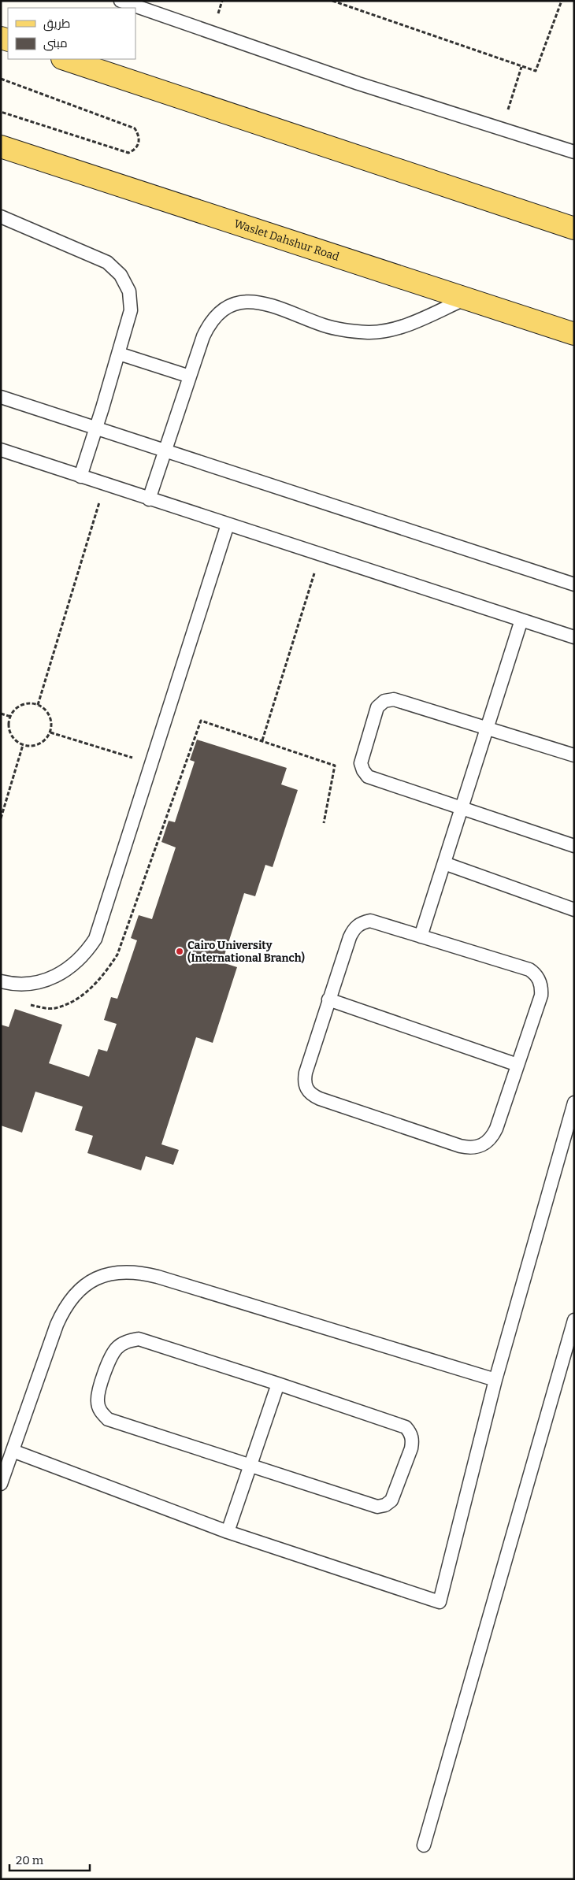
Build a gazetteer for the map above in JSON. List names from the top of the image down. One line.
{"streets":{"main road":["Waslet Dahshur Road"]},"places":["Cairo University (International Branch)"],"legend":["طريق","مبنى"],"scale_bar":"20 m"}
